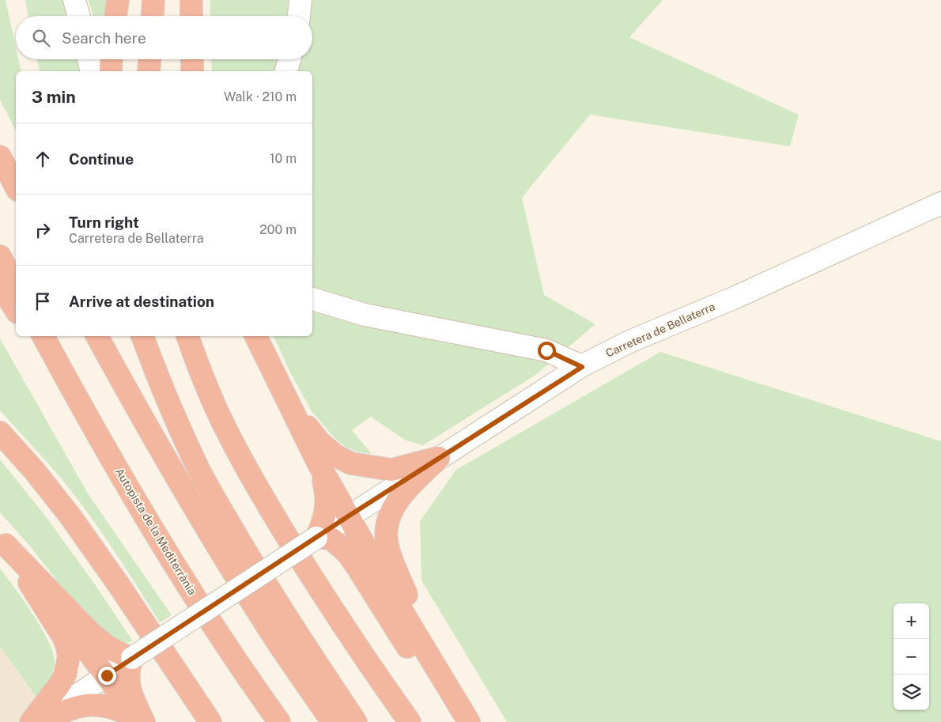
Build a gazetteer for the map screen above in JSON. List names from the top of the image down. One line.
{"streets":{"highway":["Autopista de la Mediterrània"],"street":["Carretera de Bellaterra"]},"page":{"search":"Search here","heading":["3 min","Walk · 210 m"],"list":[["Continue","10 m"],["Turn right","Carretera de Bellaterra","200 m"],"Arrive at destination"],"map_buttons":["+","−"]}}
